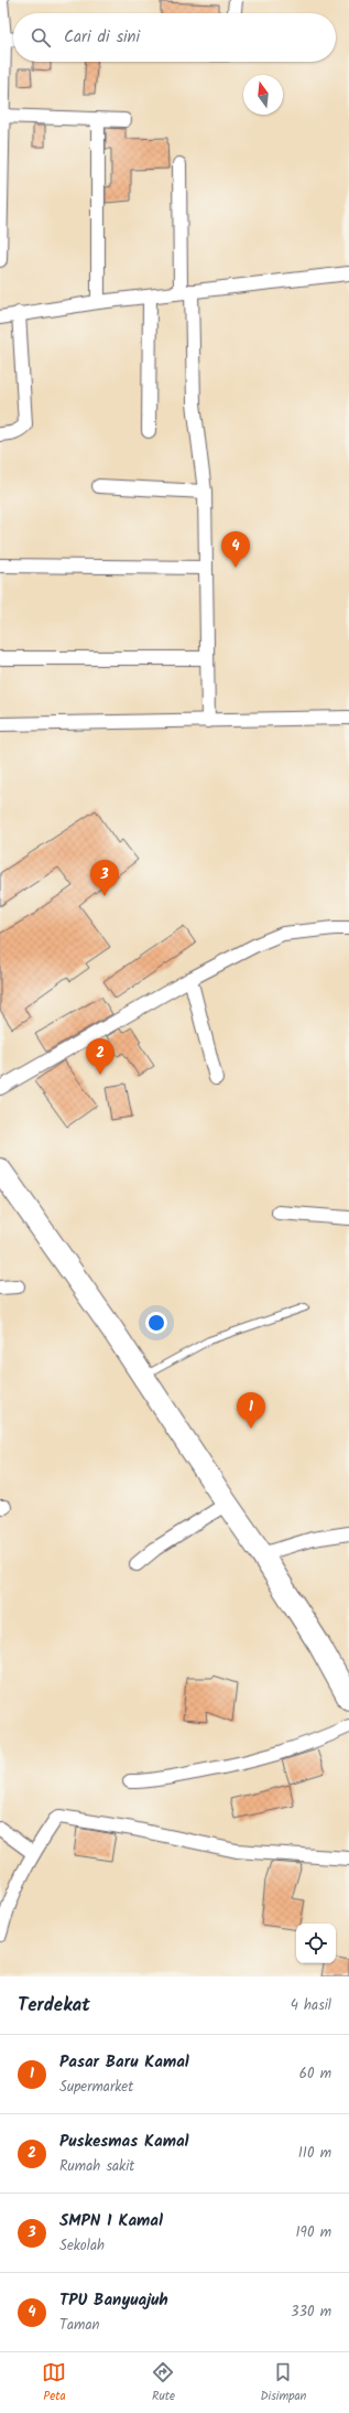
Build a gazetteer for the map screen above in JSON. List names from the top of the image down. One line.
{"north":"top","page":{"search":"Cari di sini","pins":["4","3","2","1"],"heading":["Terdekat","4 hasil"],"list":[{"mark":"1","name":"Pasar Baru Kamal","note":"Supermarket","value":"60 m"},{"mark":"2","name":"Puskesmas Kamal","note":"Rumah sakit","value":"110 m"},{"mark":"3","name":"SMPN 1 Kamal","note":"Sekolah","value":"190 m"},{"mark":"4","name":"TPU Banyuajuh","note":"Taman","value":"330 m"}],"nav":["Peta","Rute","Disimpan"]}}
